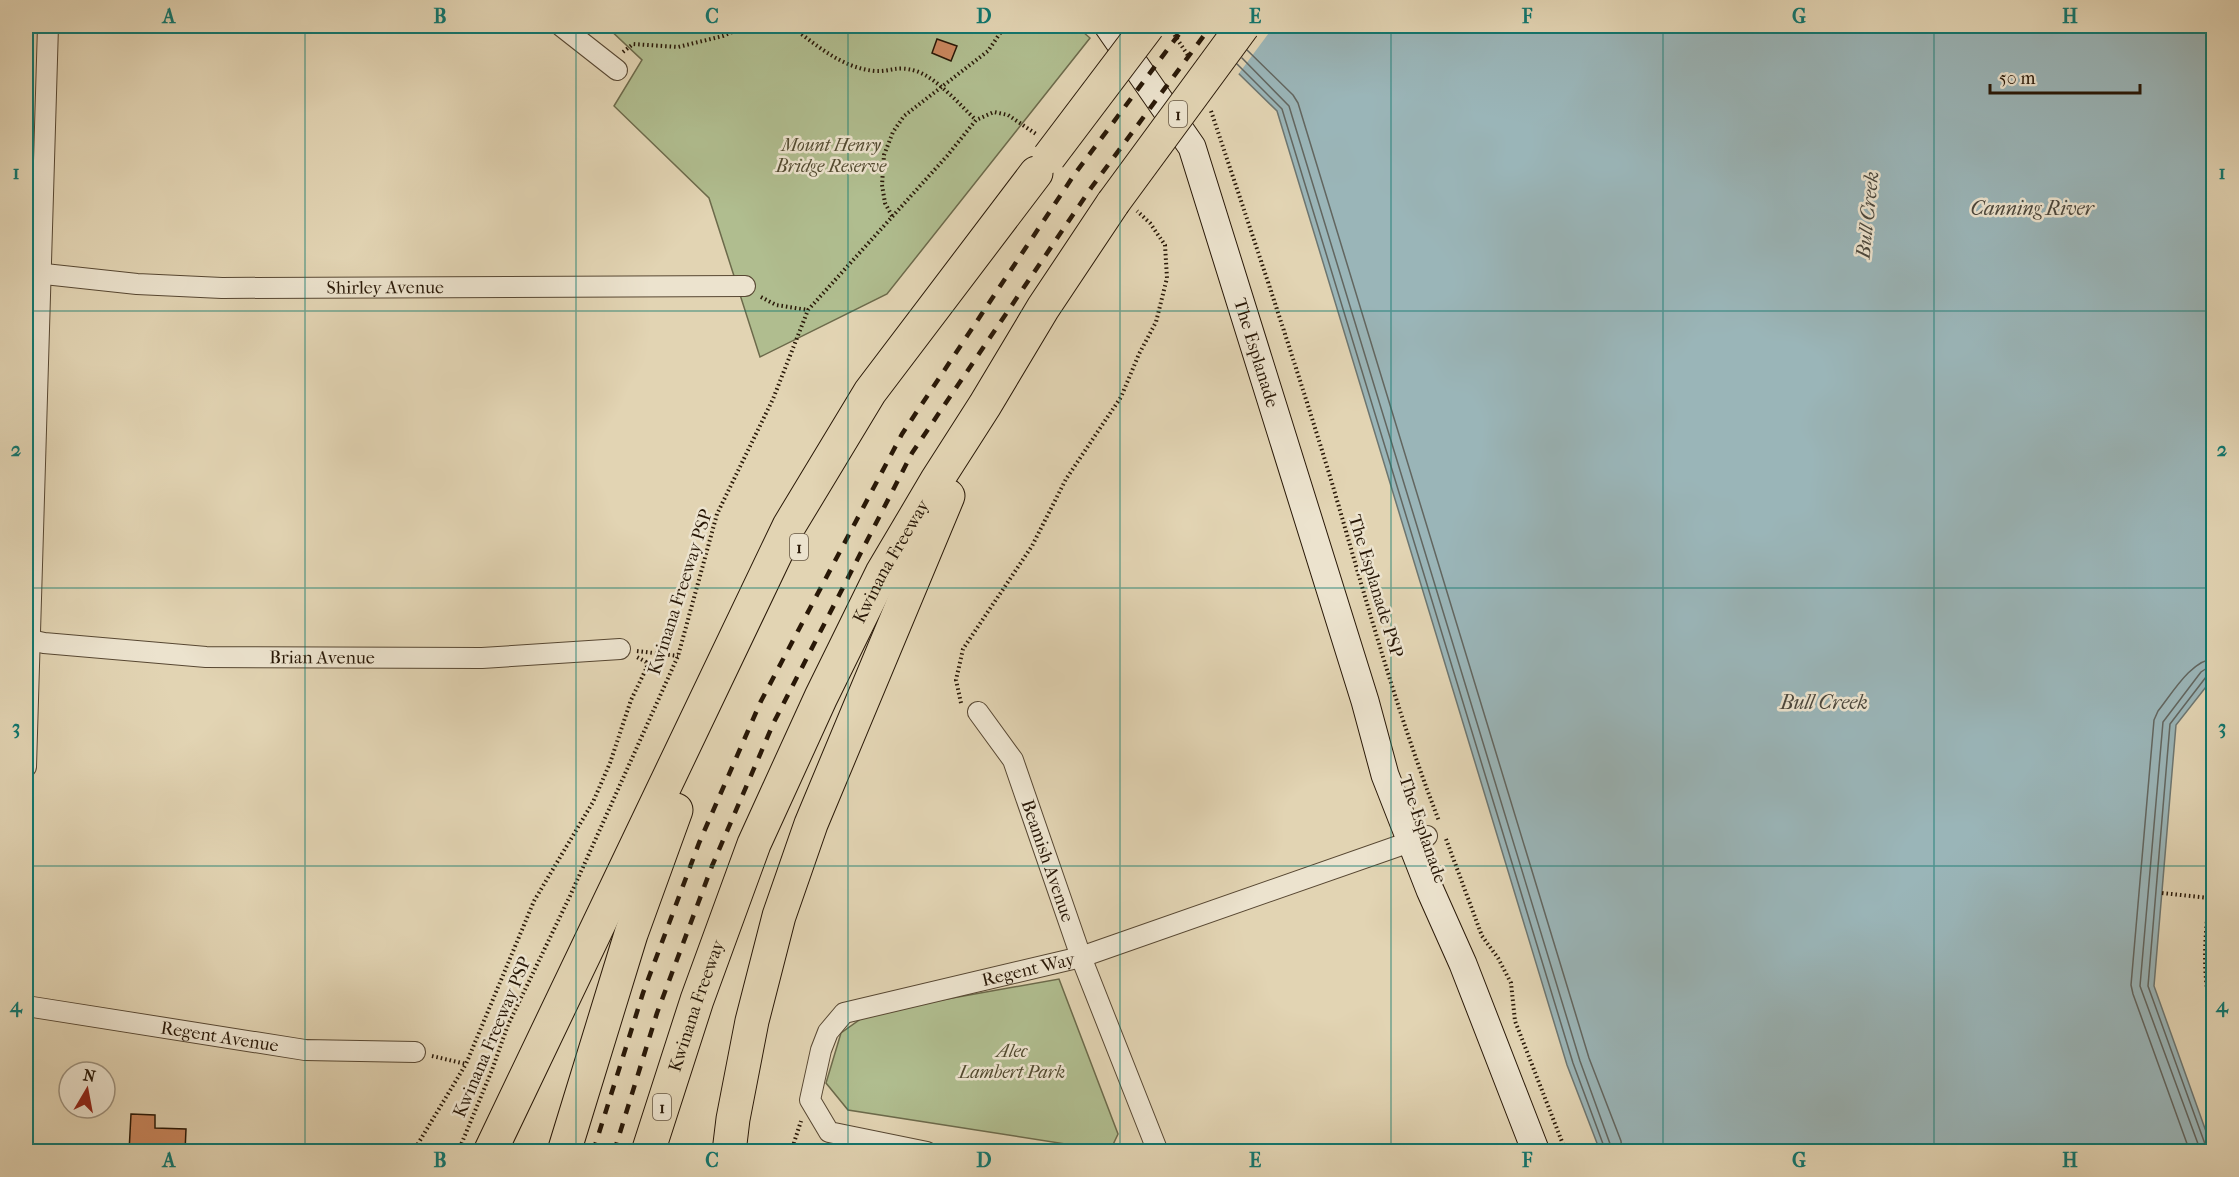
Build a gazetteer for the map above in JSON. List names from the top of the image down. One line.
{"streets":{"highway":["1","Kwinana Freeway"],"street":["Shirley Avenue","The Esplanade","Brian Avenue","Beamish Avenue","Regent Way","Regent Avenue"],"path":["The Esplanade PSP","Kwinana Freeway PSP"]},"crossings":[["The Esplanade","The Esplanade PSP"],["The Esplanade","Regent Way"],["The Esplanade PSP","Regent Way"],["Beamish Avenue","Regent Way"]],"water":["Canning River","Bull Creek"],"parks":["Mount Henry Bridge Reserve","Alec Lambert Park"],"scale_bar":"50 m","north":"top","grid":{"columns":["A","B","C","D","E","F","G","H"],"rows":["1","2","3","4"]}}
